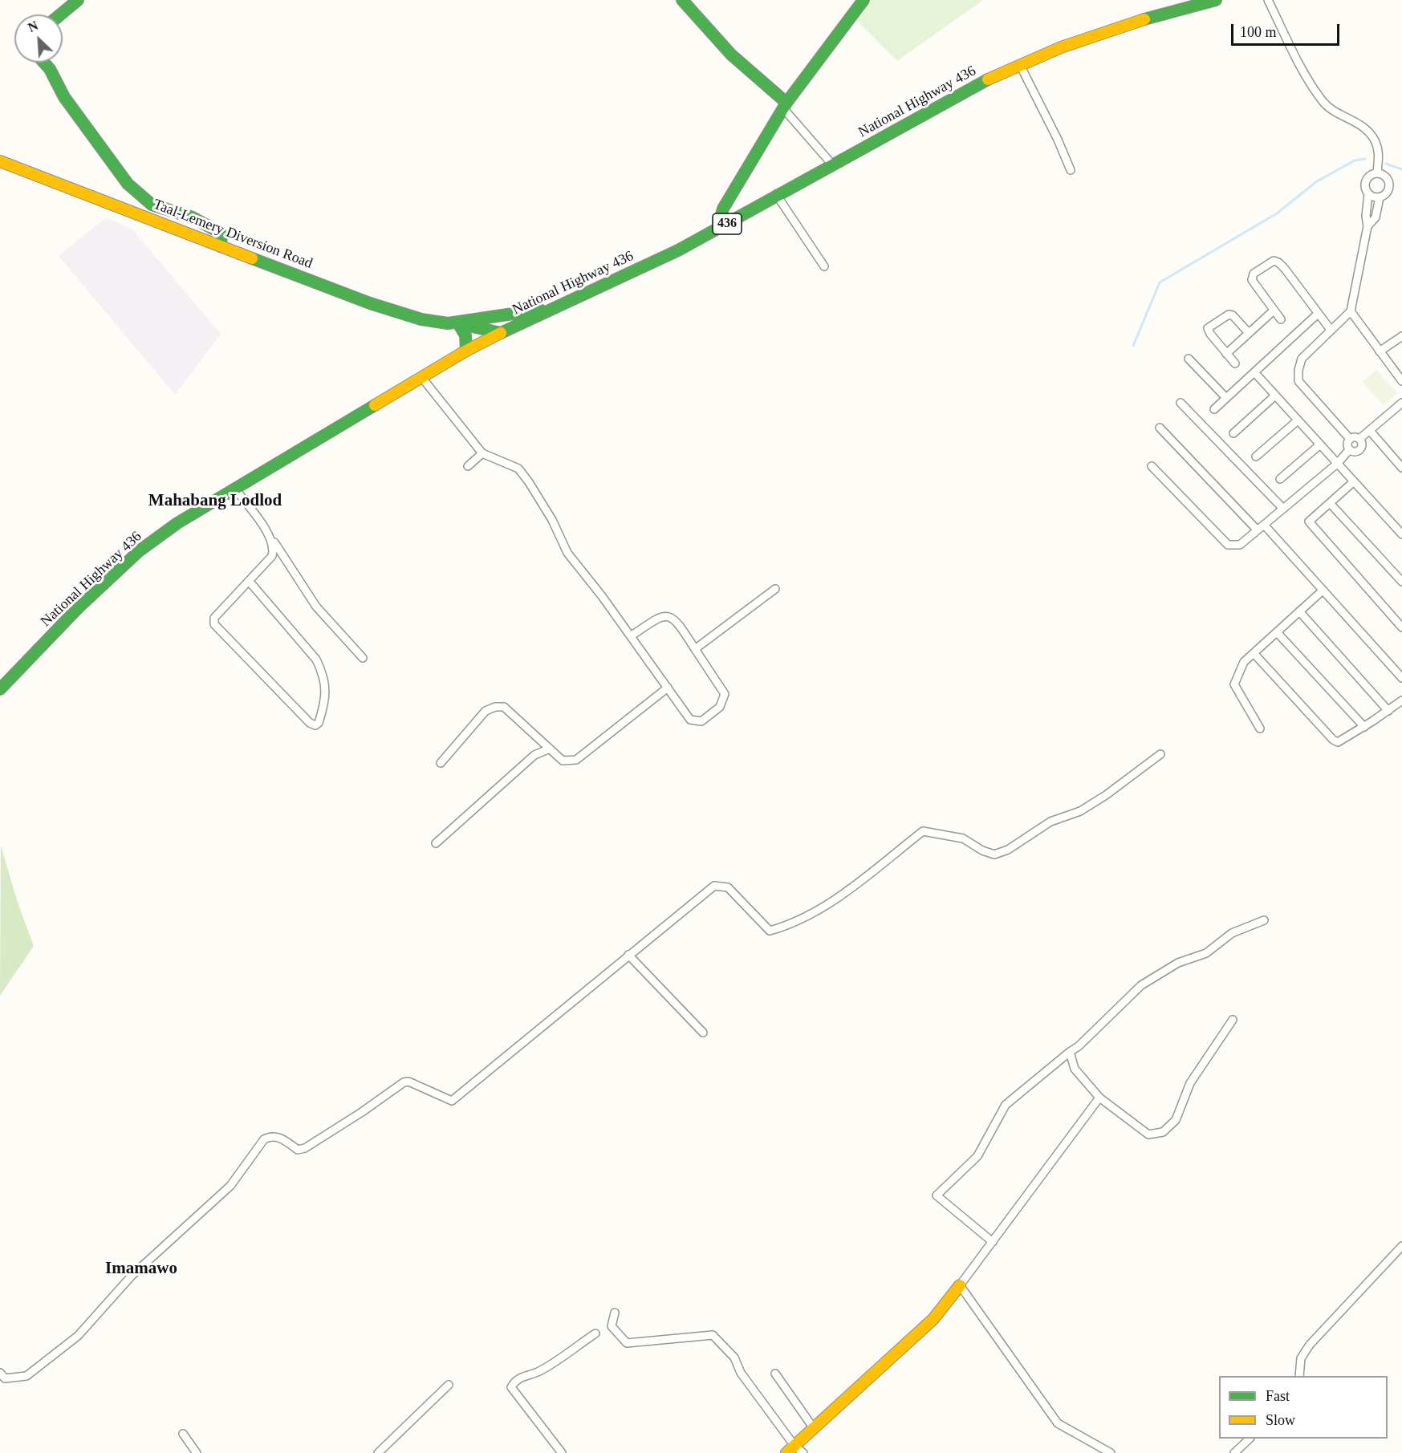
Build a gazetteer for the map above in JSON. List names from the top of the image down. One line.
{"streets":{"main road":["National Highway 436","436","Taal-Lemery Diversion Road"]},"crossings":[["National Highway 436","Taal-Lemery Diversion Road"]],"districts":["Mahabang Lodlod","Imamawo"],"legend":["Fast","Slow"],"scale_bar":"100 m","north":"top left"}
